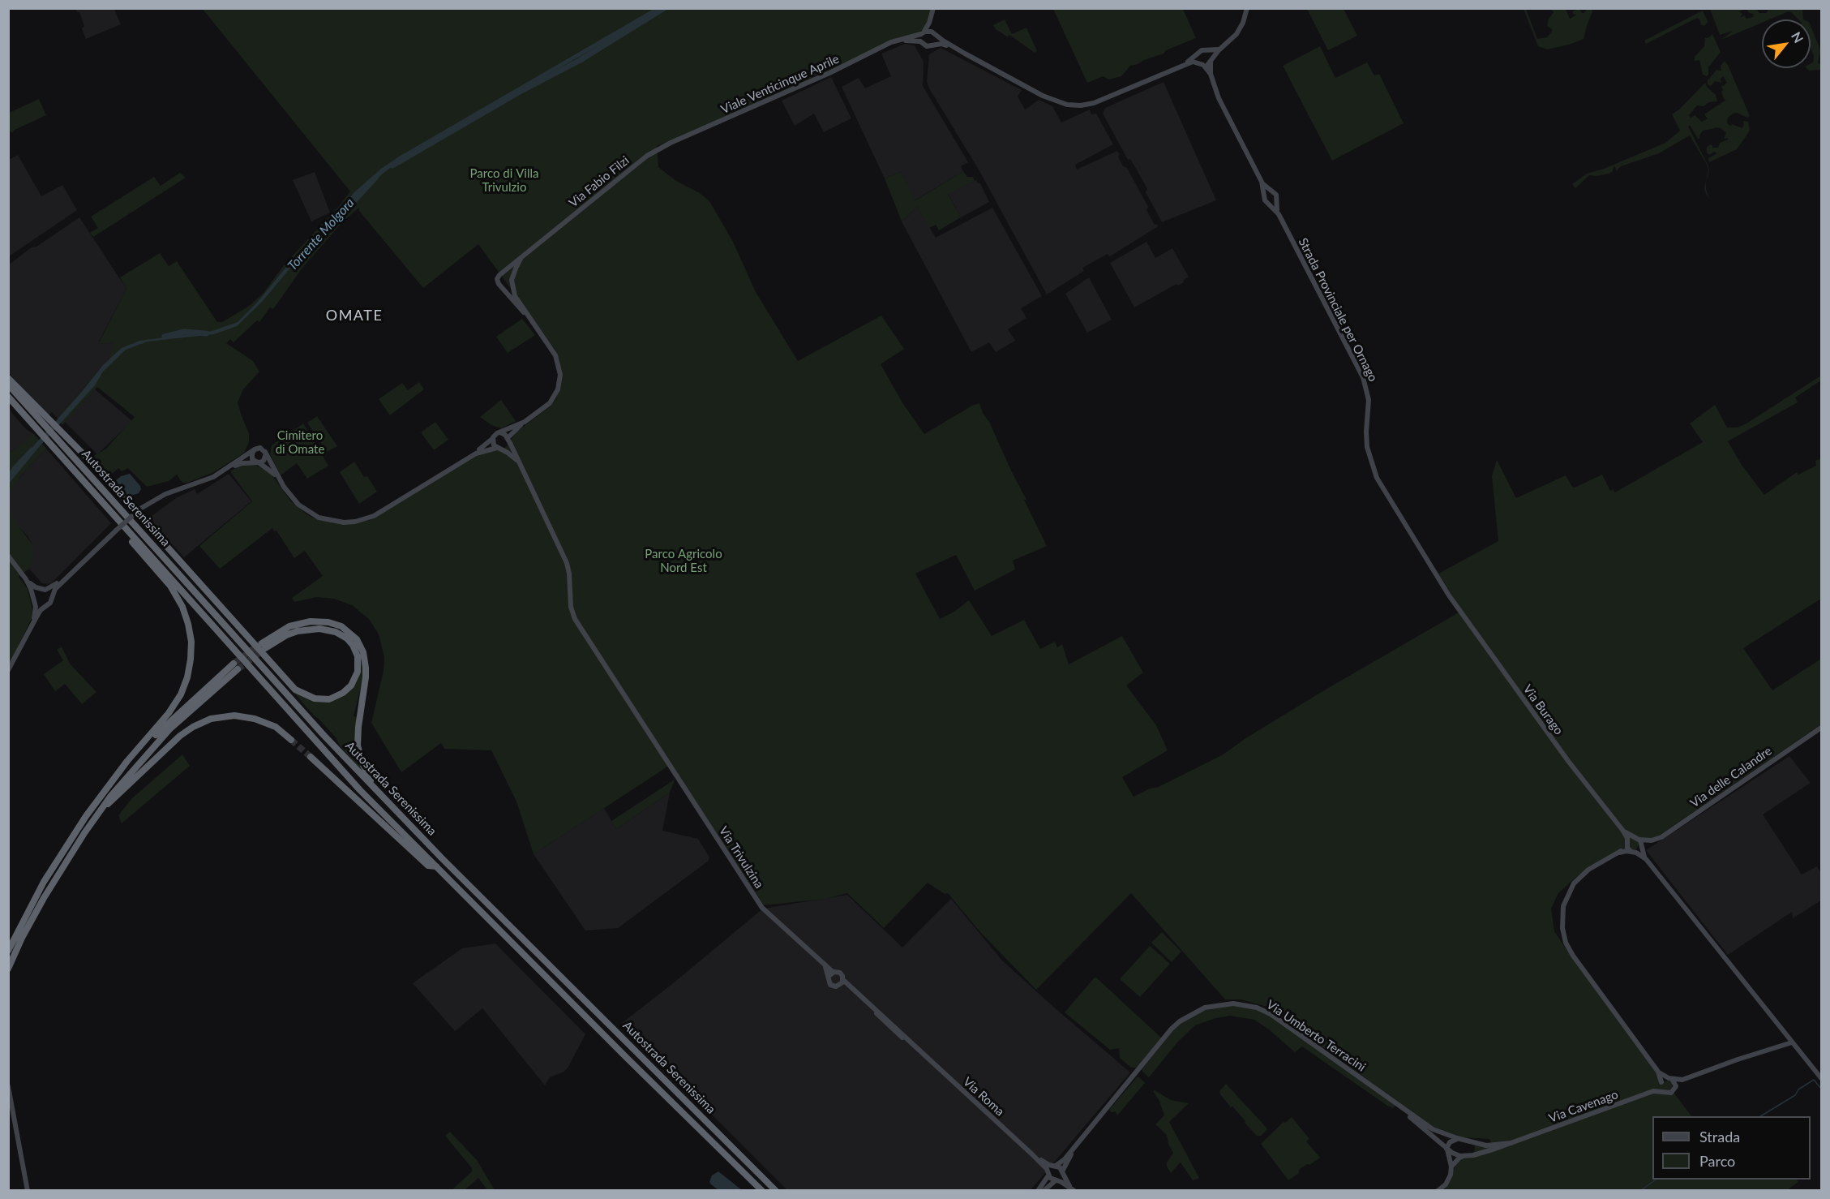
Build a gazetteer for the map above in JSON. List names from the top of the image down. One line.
{"streets":{"highway":["Autostrada Serenissima"],"street":["Viale Venticinque Aprile","Via Fabio Filzi","Strada Provinciale per Ornago","Via Burago","Via delle Calandre","Via Trivulzina","Via Umberto Terracini","Via Roma","Via Cavenago"]},"crossings":[["Viale Venticinque Aprile","Via Fabio Filzi"],["Strada Provinciale per Ornago","Via Burago"],["Via Burago","Via delle Calandre"],["Via Trivulzina","Via Roma"],["Via Umberto Terracini","Via Roma"]],"districts":["OMATE"],"water":["Torrente Molgora"],"parks":["Parco di Villa Trivulzio","Cimitero di Omate","Parco Agricolo Nord Est"],"legend":["Strada","Parco"],"north":"top right"}
